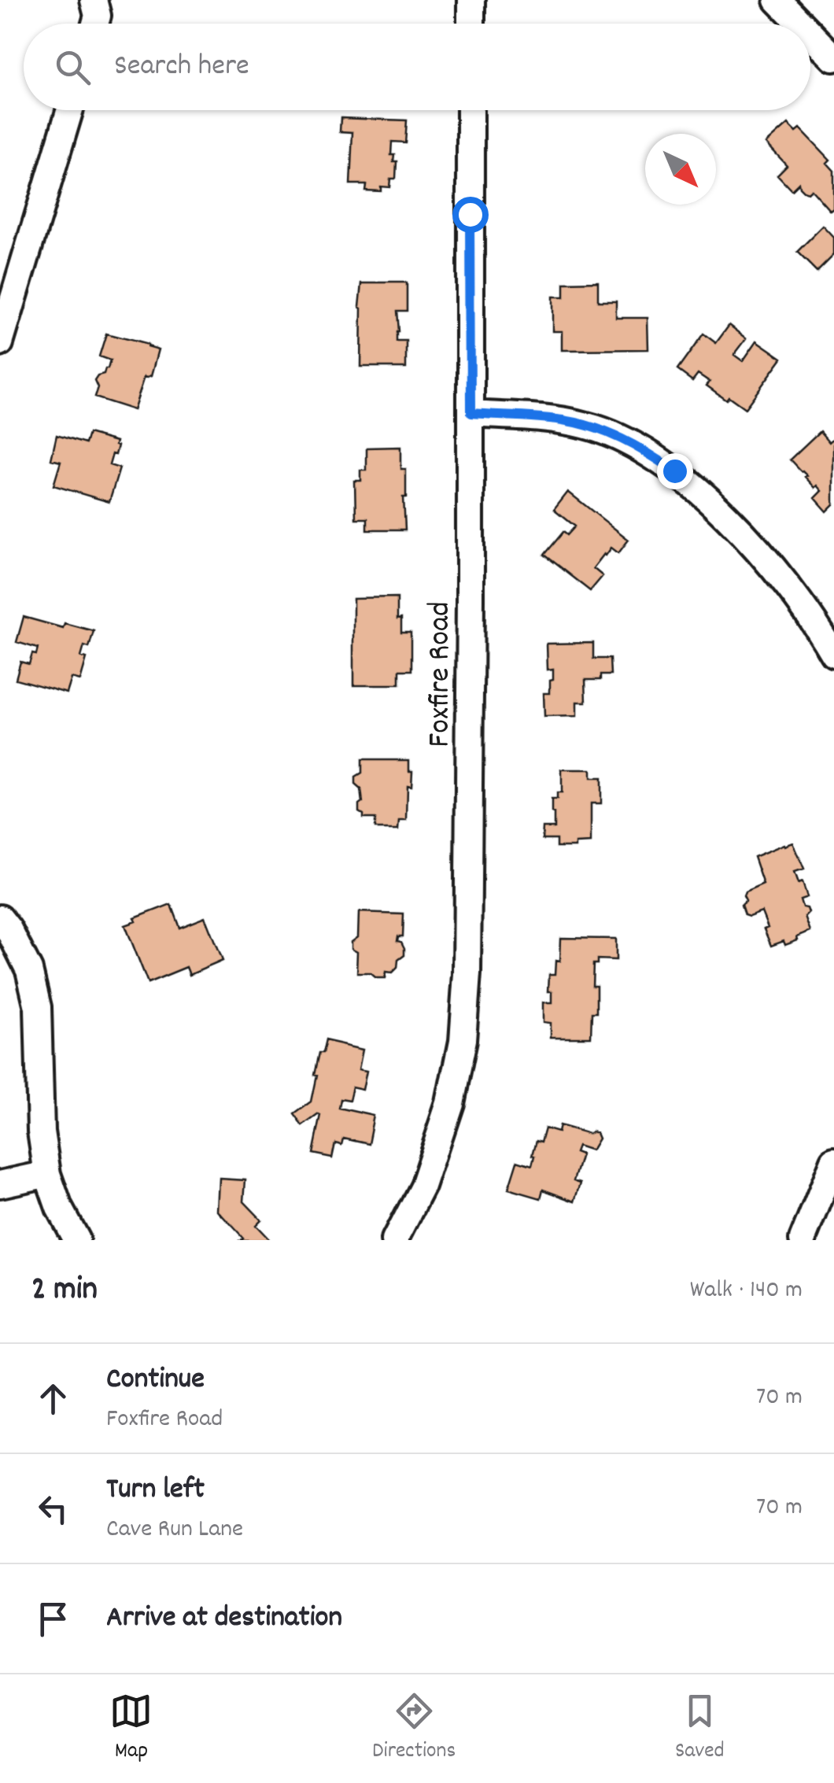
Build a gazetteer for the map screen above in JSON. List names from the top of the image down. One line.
{"streets":{"street":["Foxfire Road"]},"north":"bottom right","page":{"search":"Search here","heading":["2 min","Walk · 140 m"],"list":[["Continue","Foxfire Road","70 m"],["Turn left","Cave Run Lane","70 m"],"Arrive at destination"],"nav":["Map","Directions","Saved"]}}
